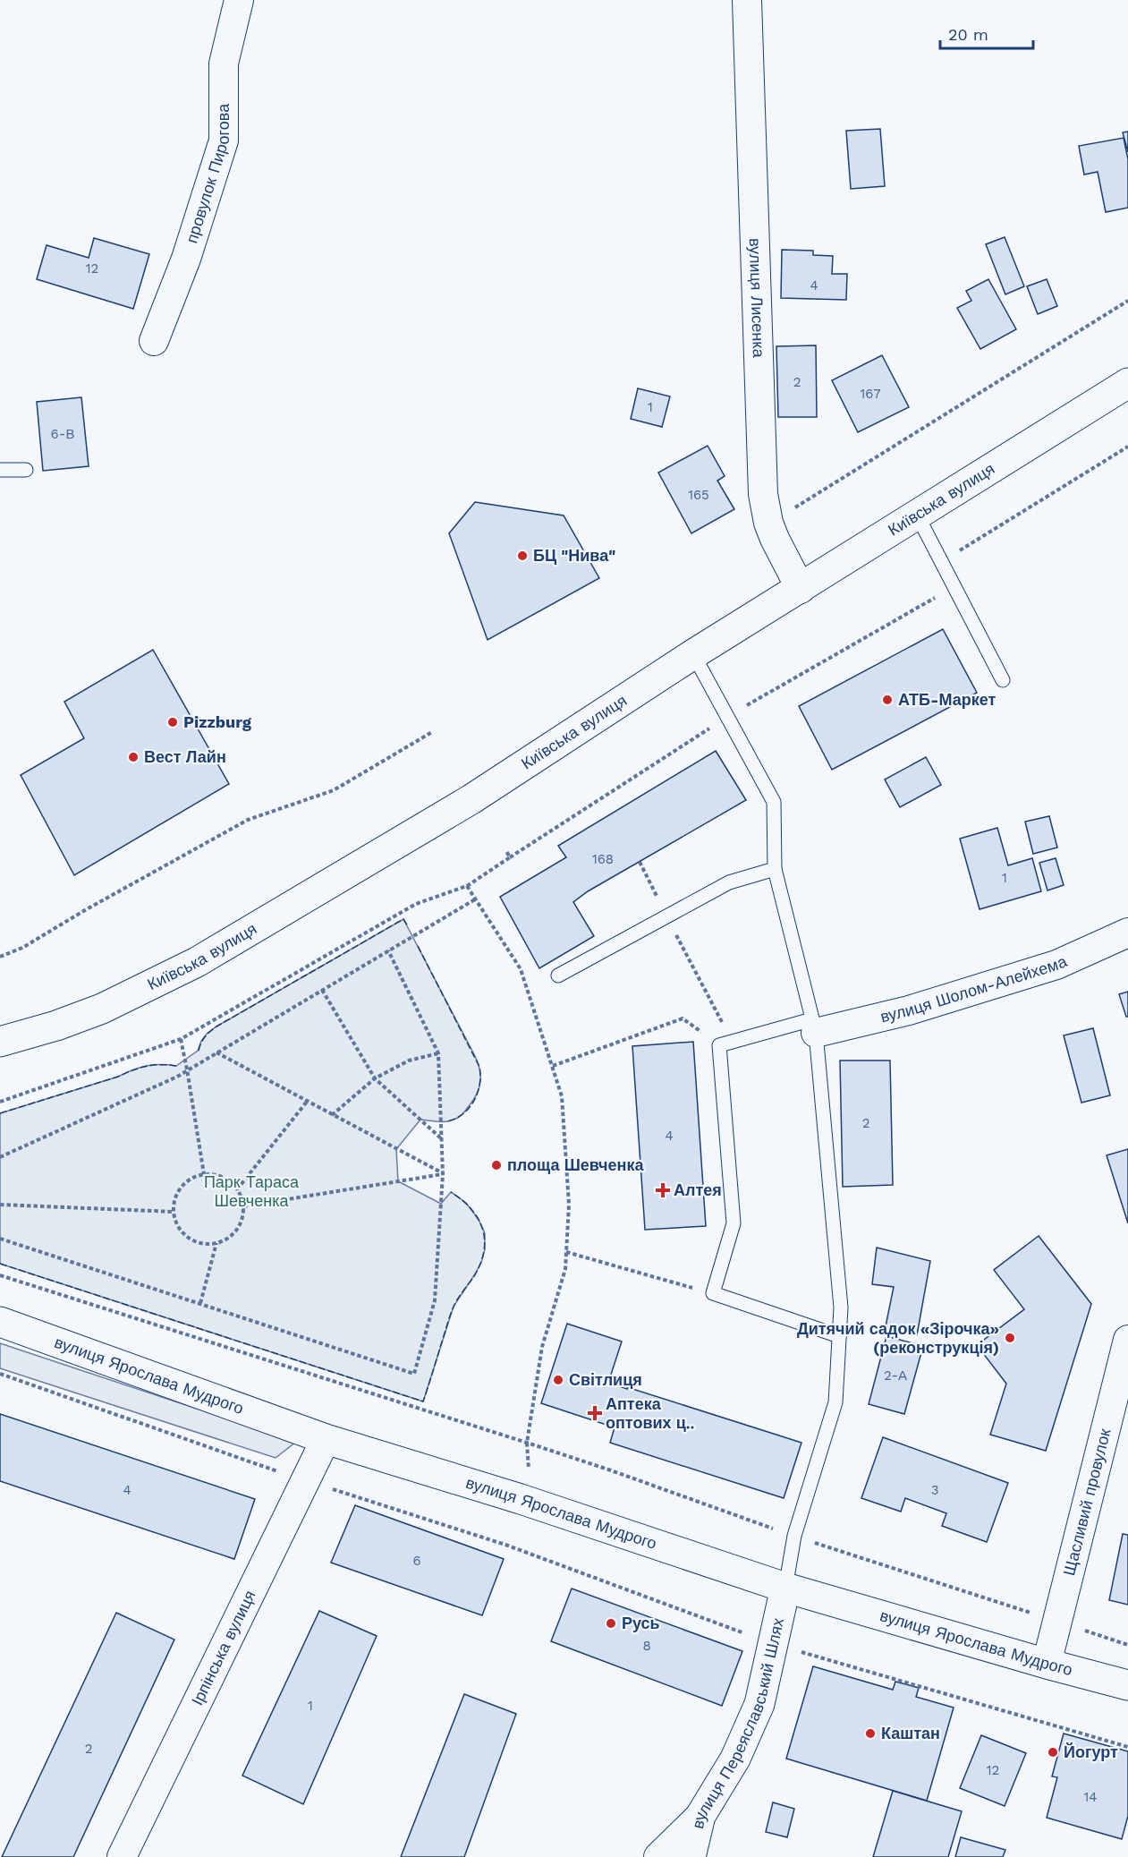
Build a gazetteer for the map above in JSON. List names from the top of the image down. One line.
{"streets":{"main road":["Київська вулиця","вулиця Ярослава Мудрого","вулиця Переяславський Шлях"],"street":["провулок Пирогова","вулиця Лисенка","вулиця Шолом-Алейхема","Щасливий провулок","Ірпінська вулиця"]},"crossings":[["вулиця Лисенка","Київська вулиця"],["вулиця Ярослава Мудрого","Щасливий провулок"],["вулиця Ярослава Мудрого","Ірпінська вулиця"],["вулиця Ярослава Мудрого","вулиця Переяславський Шлях"]],"parks":["Парк Тараса Шевченка"],"places":{"other":["БЦ \"Нива\"","АТБ-Маркет","Pizzburg","Вест Лайн","площа Шевченка","Дитячий садок «Зірочка» (реконструкція)","Світлиця","Русь","Каштан","Йогурт"],"health":["Алтея","Аптека оптових ц‥"]},"house_numbers":["12","4","2","167","1","6-В","165","168","1","2","4","2-А","4","3","6","8","1","2","12","14"],"scale_bar":"20 m"}
